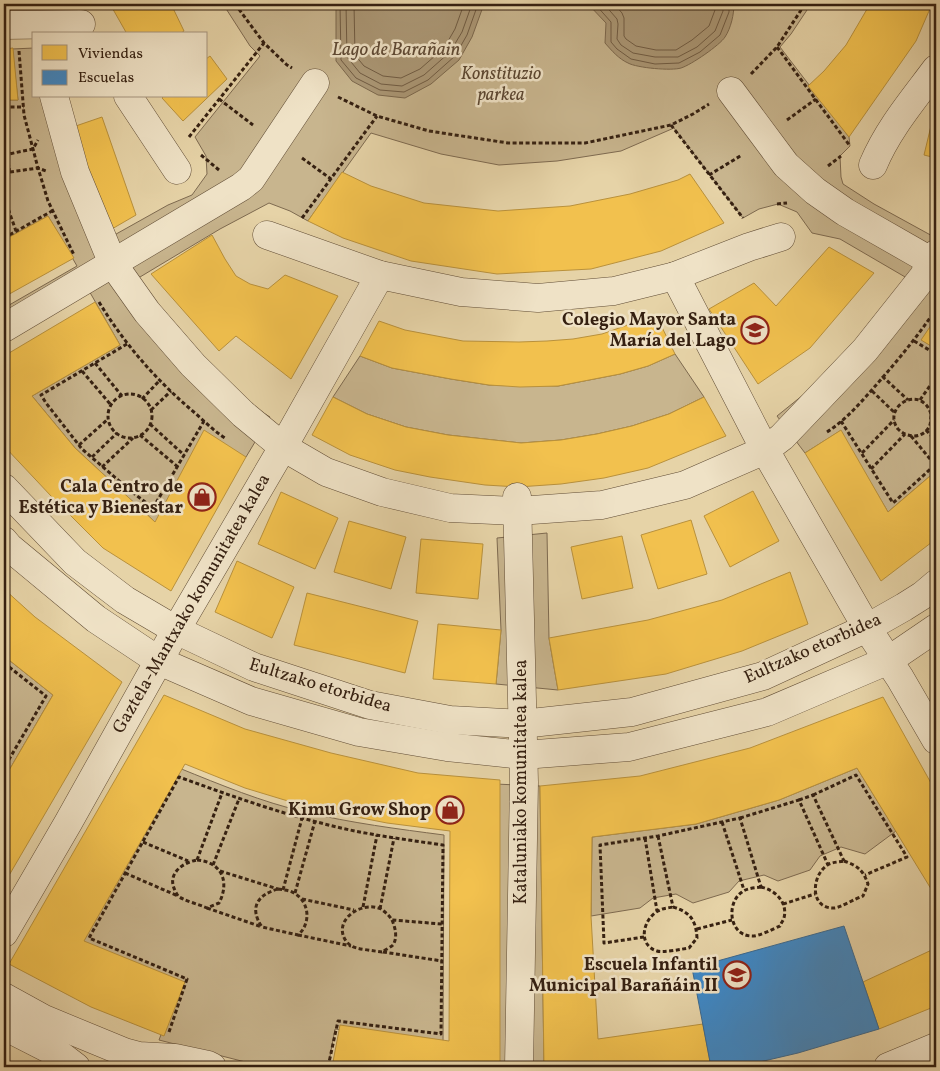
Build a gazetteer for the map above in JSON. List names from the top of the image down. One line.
{"streets":{"street":["Gaztela-Mantxako komunitatea kalea","Eultzako etorbidea","Kataluniako komunitatea kalea"]},"crossings":[["Gaztela-Mantxako komunitatea kalea","Eultzako etorbidea"],["Eultzako etorbidea","Kataluniako komunitatea kalea"]],"water":["Lago de Barañain"],"parks":["Konstituzio parkea"],"places":{"school or university":["Colegio Mayor Santa María del Lago","Escuela Infantil Municipal Barañáin II"],"shop":["Cala Centro de Estética y Bienestar","Kimu Grow Shop"]},"legend":["Viviendas","Escuelas"]}
